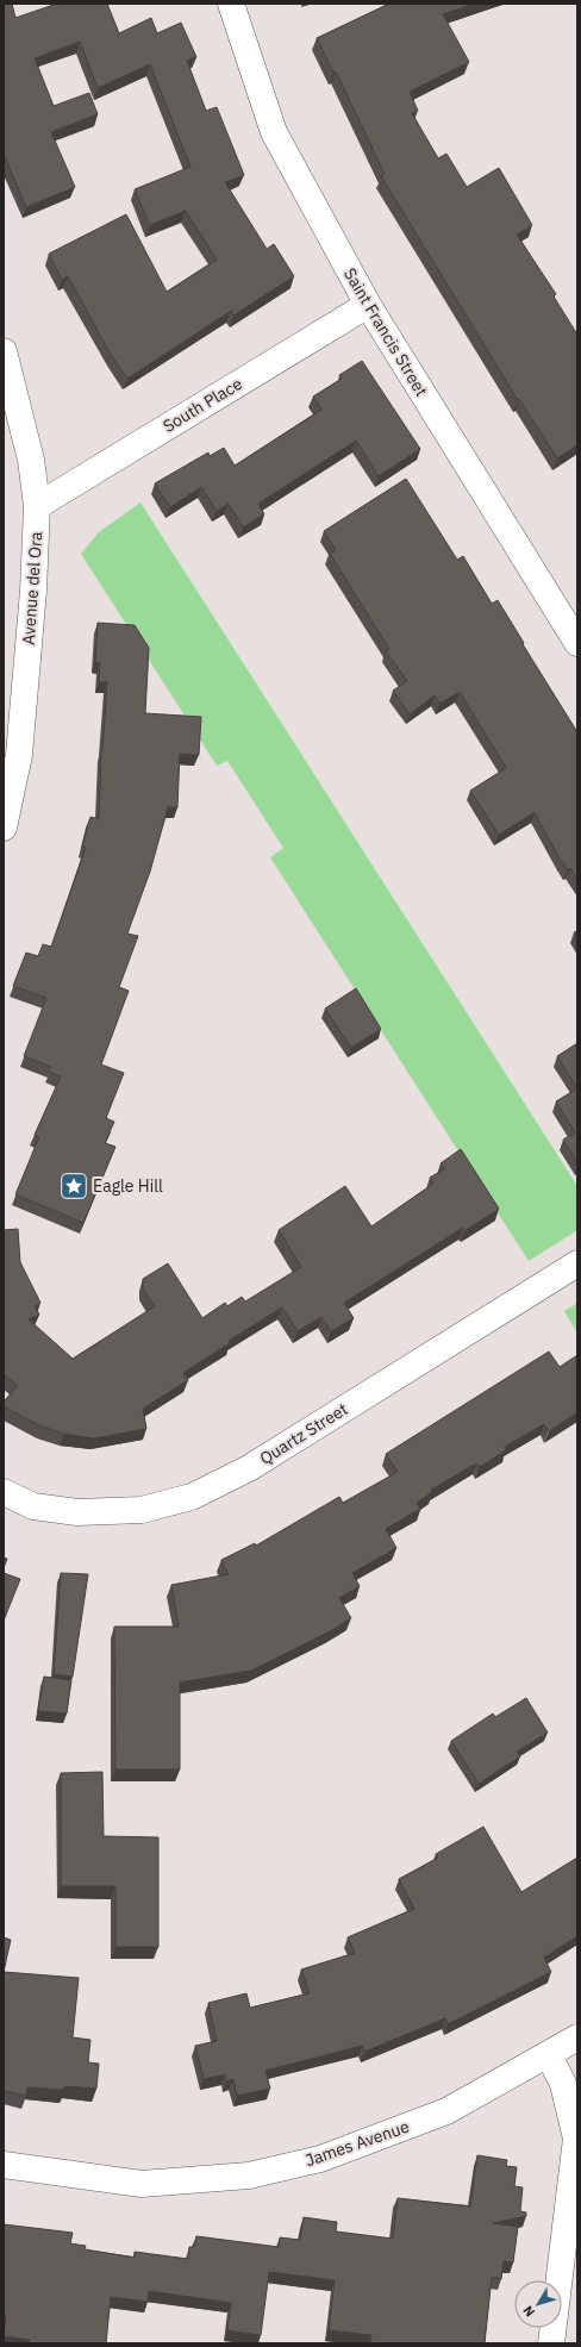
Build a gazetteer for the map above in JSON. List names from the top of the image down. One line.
{"streets":{"street":["Saint Francis Street","South Place","Avenue del Ora","Quartz Street","James Avenue"]},"crossings":[["Saint Francis Street","South Place"],["South Place","Avenue del Ora"]],"places":{"place":["Eagle Hill"]},"north":"bottom left"}
